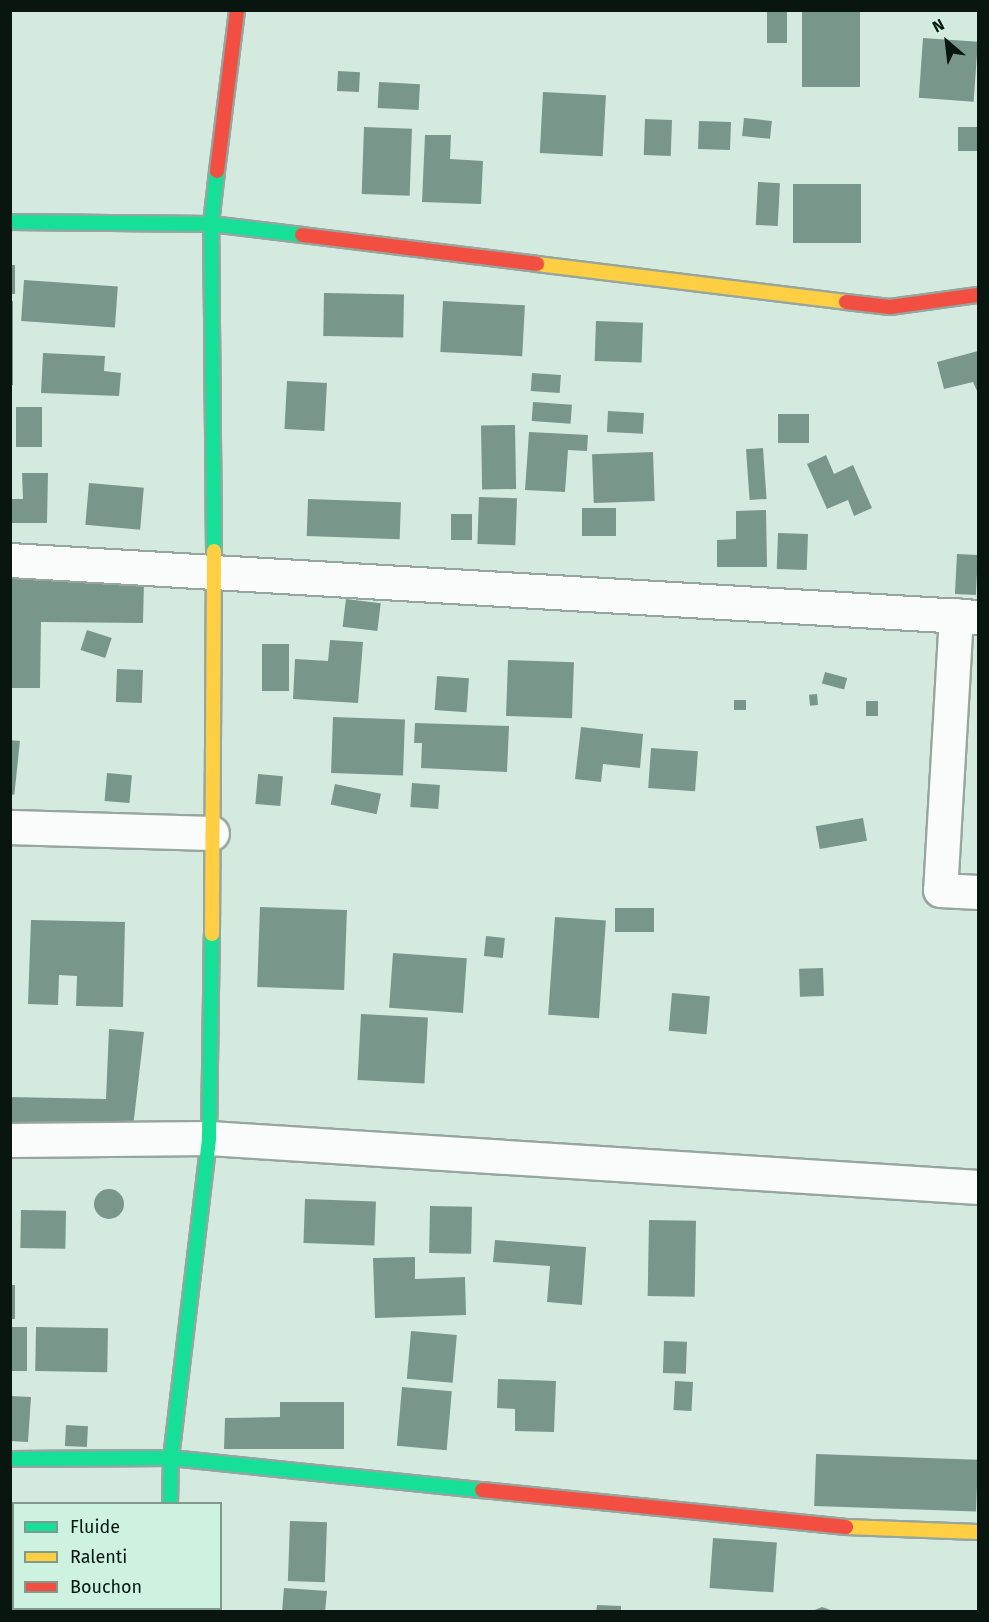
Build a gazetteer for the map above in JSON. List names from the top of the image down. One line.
{"legend":["Fluide","Ralenti","Bouchon"],"north":"top left"}
